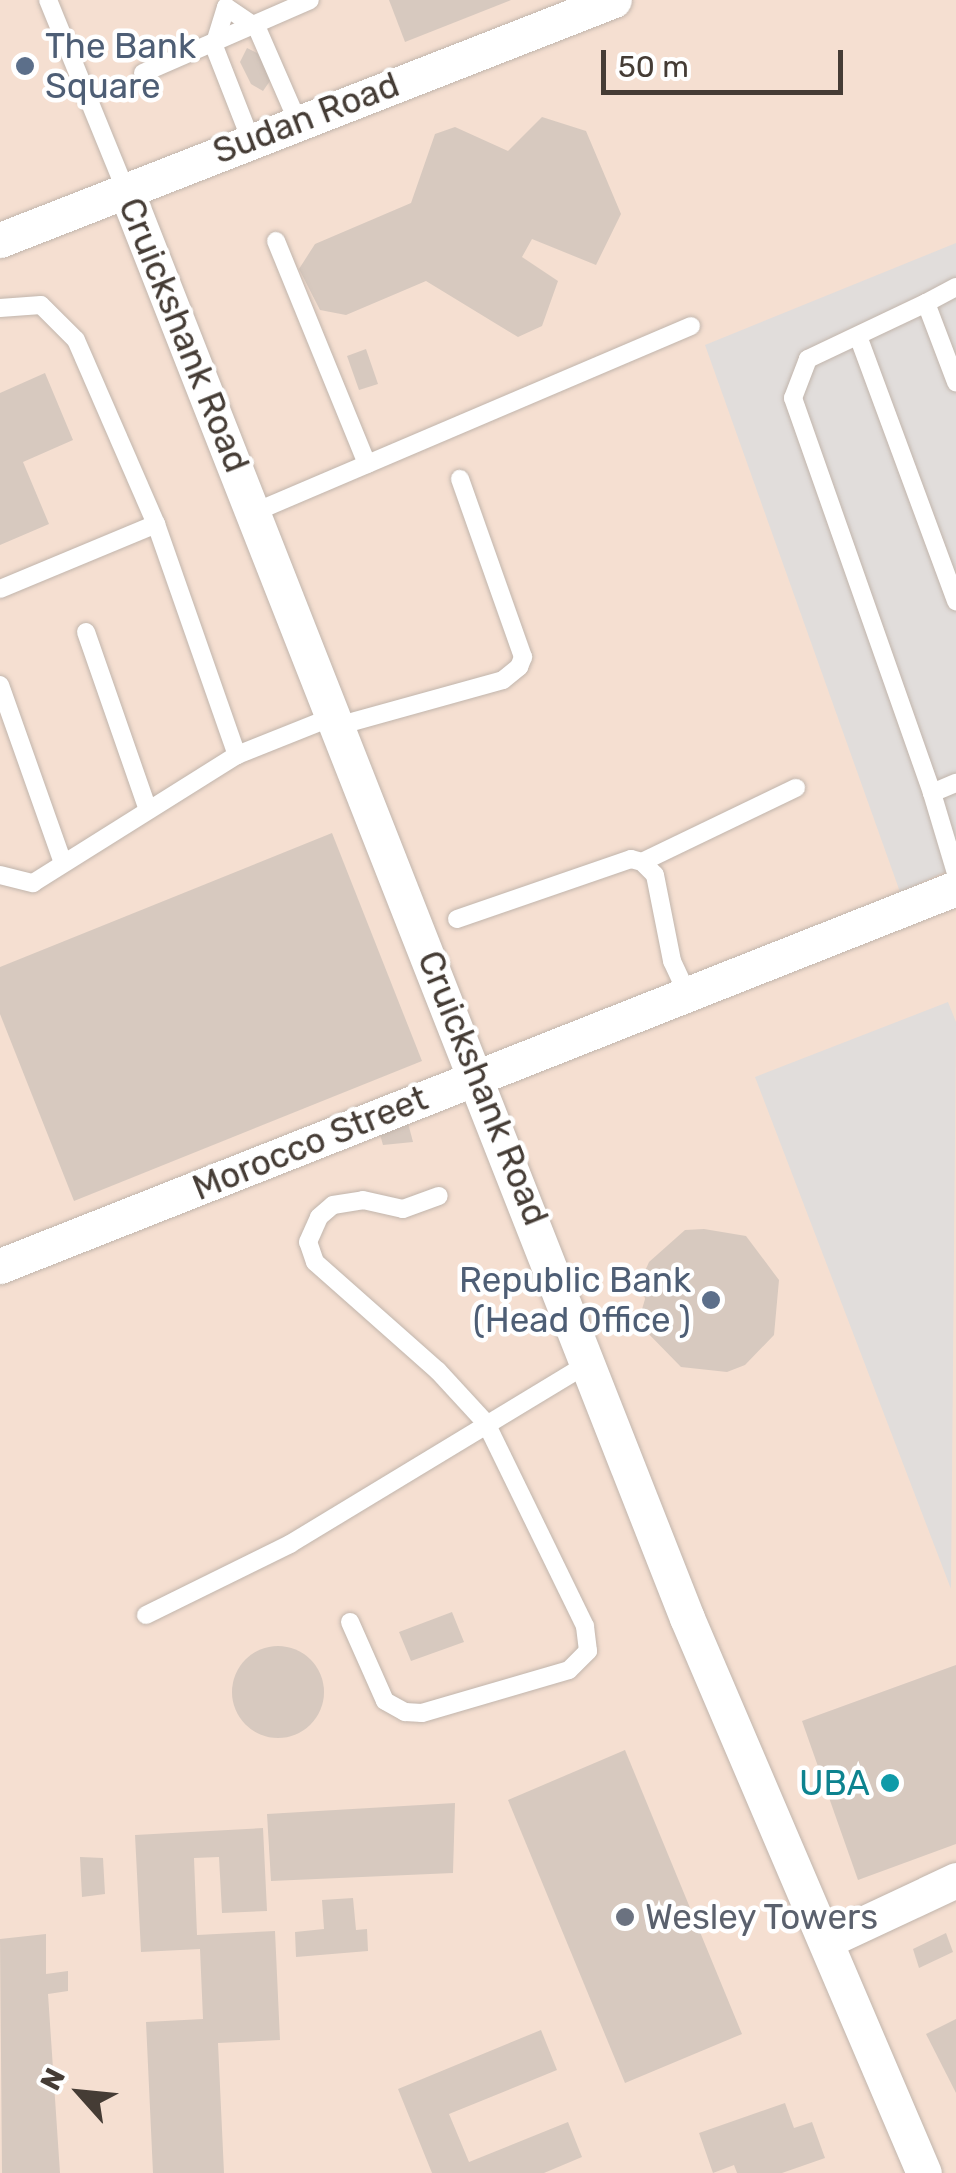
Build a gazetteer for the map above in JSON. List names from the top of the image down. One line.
{"streets":{"street":["Sudan Road","Cruickshank Road","Morocco Street"]},"crossings":[["Sudan Road","Cruickshank Road"],["Cruickshank Road","Morocco Street"]],"places":["The Bank Square","Republic Bank (Head Office )","UBA","Wesley Towers"],"scale_bar":"50 m","north":"top left"}
